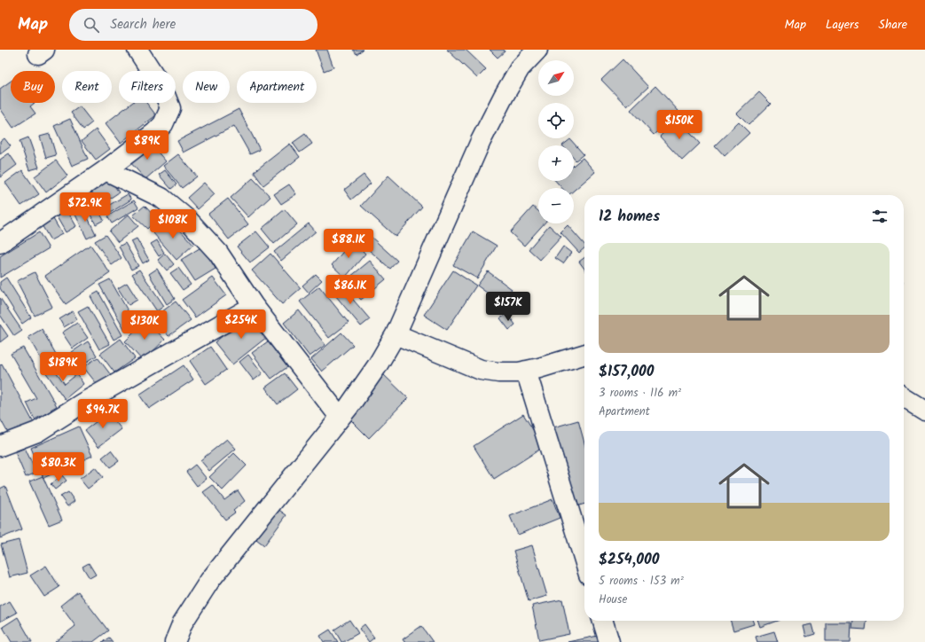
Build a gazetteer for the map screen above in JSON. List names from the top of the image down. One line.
{"north":"top right","page":{"header":"Map","search":"Search here","nav":["Map","Layers","Share"],"map_buttons":["+","−"],"chip":["Buy","Rent","Filters","New","Apartment"],"price":["$150K","$89K","$72.9K","$108K","$88.1K","$86.1K","$157K","$254K","$130K","$189K","$94.7K","$80.3K"],"heading":"12 homes","list":[{"name":"$157,000","note":"3 rooms · 116 m² · Apartment"},{"name":"$254,000","note":"5 rooms · 153 m² · House"}]}}
